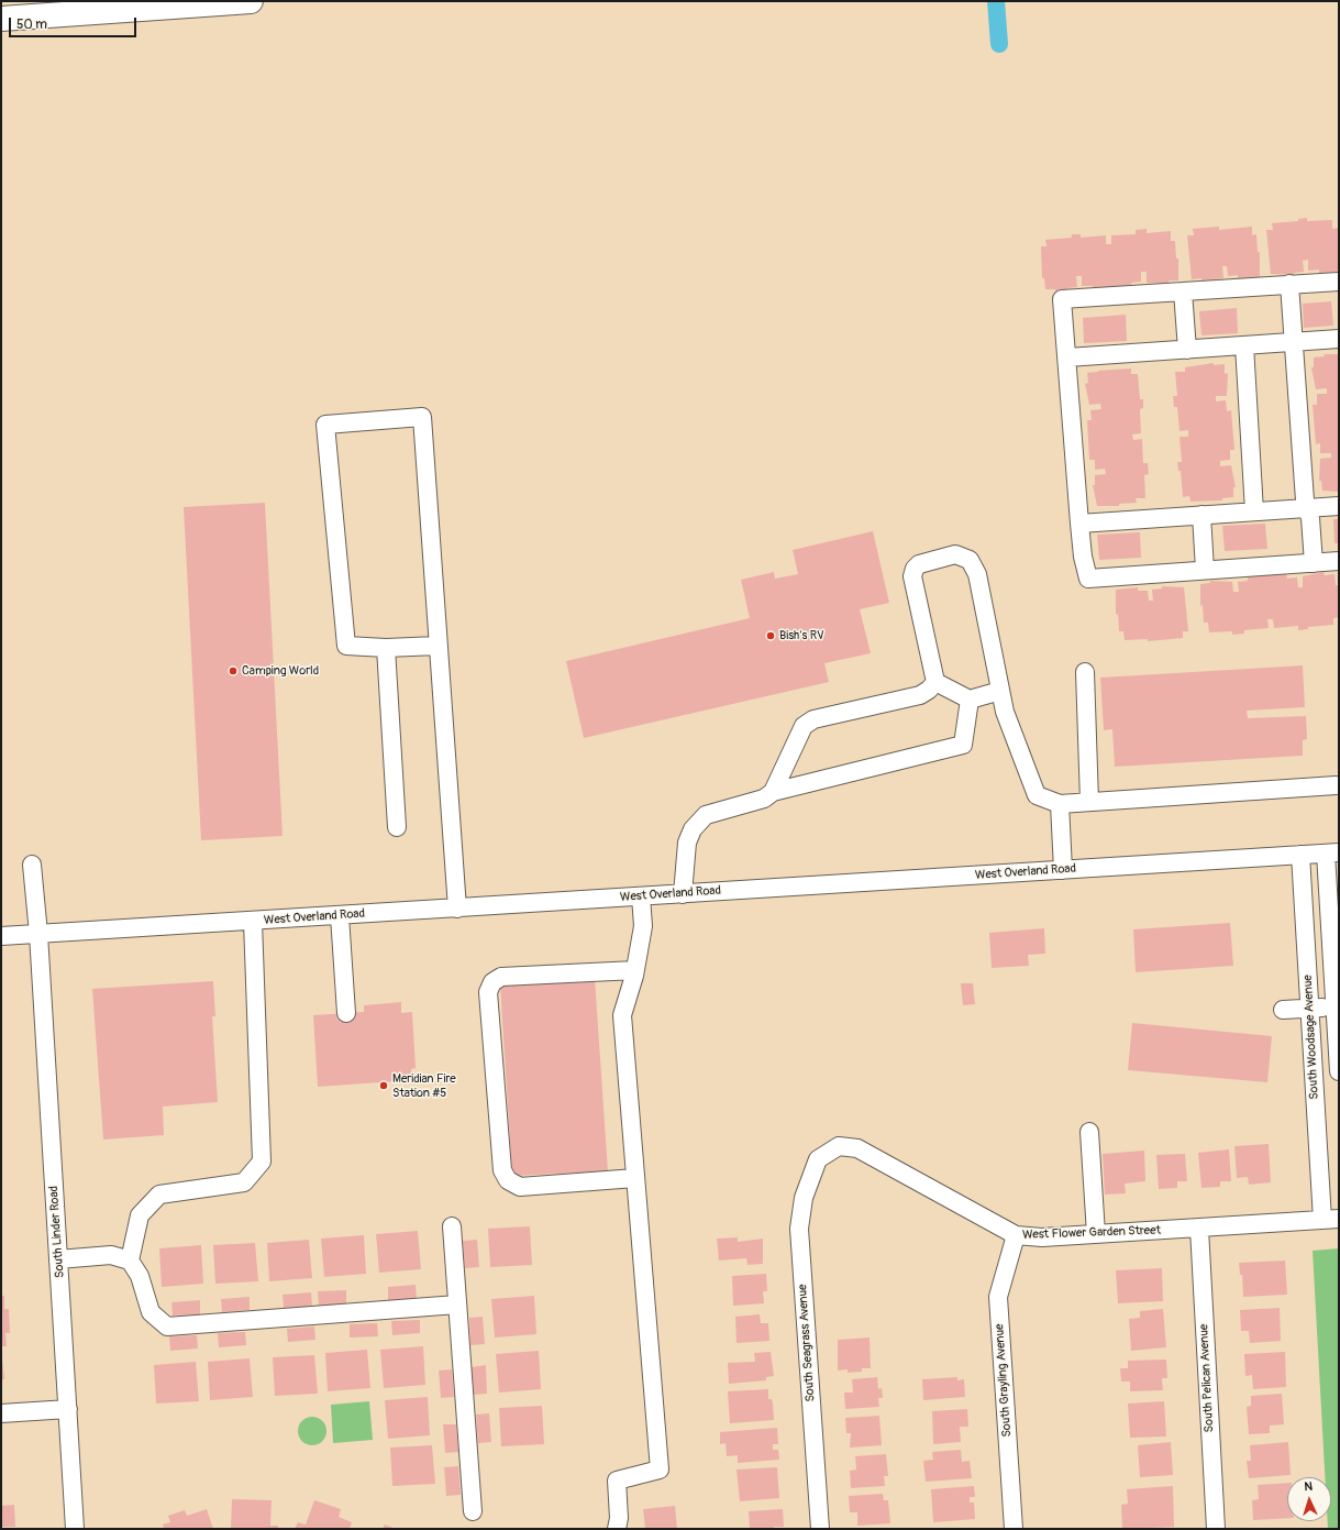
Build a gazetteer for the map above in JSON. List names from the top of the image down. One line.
{"streets":{"street":["West Overland Road","South Woodsage Avenue","South Linder Road","West Flower Garden Street","South Seagrass Avenue","South Pelican Avenue","South Grayling Avenue"]},"crossings":[["West Overland Road","South Woodsage Avenue"],["West Overland Road","South Linder Road"],["South Woodsage Avenue","West Flower Garden Street"],["West Flower Garden Street","South Seagrass Avenue"],["West Flower Garden Street","South Pelican Avenue"],["West Flower Garden Street","South Grayling Avenue"]],"places":["Bish's RV","Camping World","Meridian Fire Station #5"],"scale_bar":"50 m","north":"top"}
